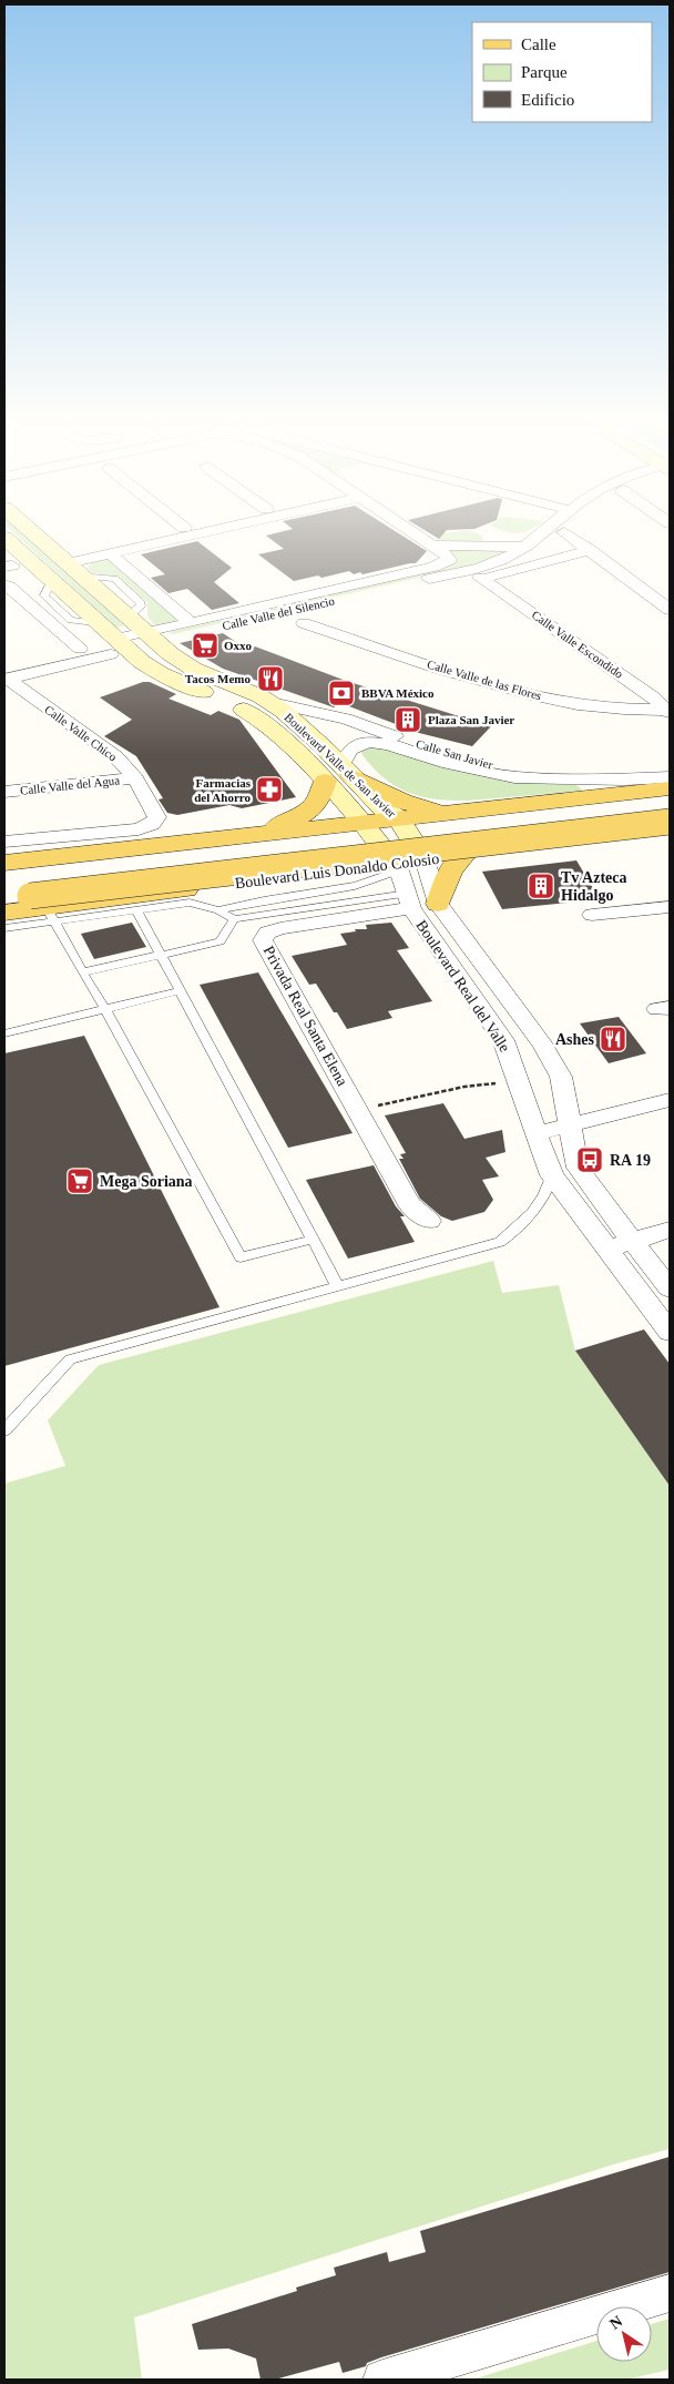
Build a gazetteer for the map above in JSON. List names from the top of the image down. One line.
{"streets":{"main road":["Boulevard Valle de San Javier","Boulevard Luis Donaldo Colosio"],"street":["Calle Valle del Silencio","Calle Valle Escondido","Calle Valle de las Flores","Calle Valle Chico","Calle San Javier","Calle Valle del Agua","Boulevard Real del Valle","Privada Real Santa Elena"]},"crossings":[["Calle Valle del Silencio","Boulevard Valle de San Javier"],["Calle Valle Escondido","Calle Valle de las Flores"],["Calle Valle Chico","Calle Valle del Agua"],["Calle San Javier","Boulevard Valle de San Javier"],["Boulevard Valle de San Javier","Boulevard Luis Donaldo Colosio"],["Boulevard Valle de San Javier","Boulevard Real del Valle"],["Boulevard Luis Donaldo Colosio","Boulevard Real del Valle"],["Boulevard Real del Valle","Privada Real Santa Elena"]],"places":{"supermarket":["Oxxo","Mega Soriana"],"restaurant":["Tacos Memo","Ashes"],"bank":["BBVA México"],"building":["Plaza San Javier","Tv Azteca Hidalgo"],"pharmacy":["Farmacias del Ahorro"],"bus stop":["RA 19"]},"legend":["Calle","Parque","Edificio"],"north":"top left"}
